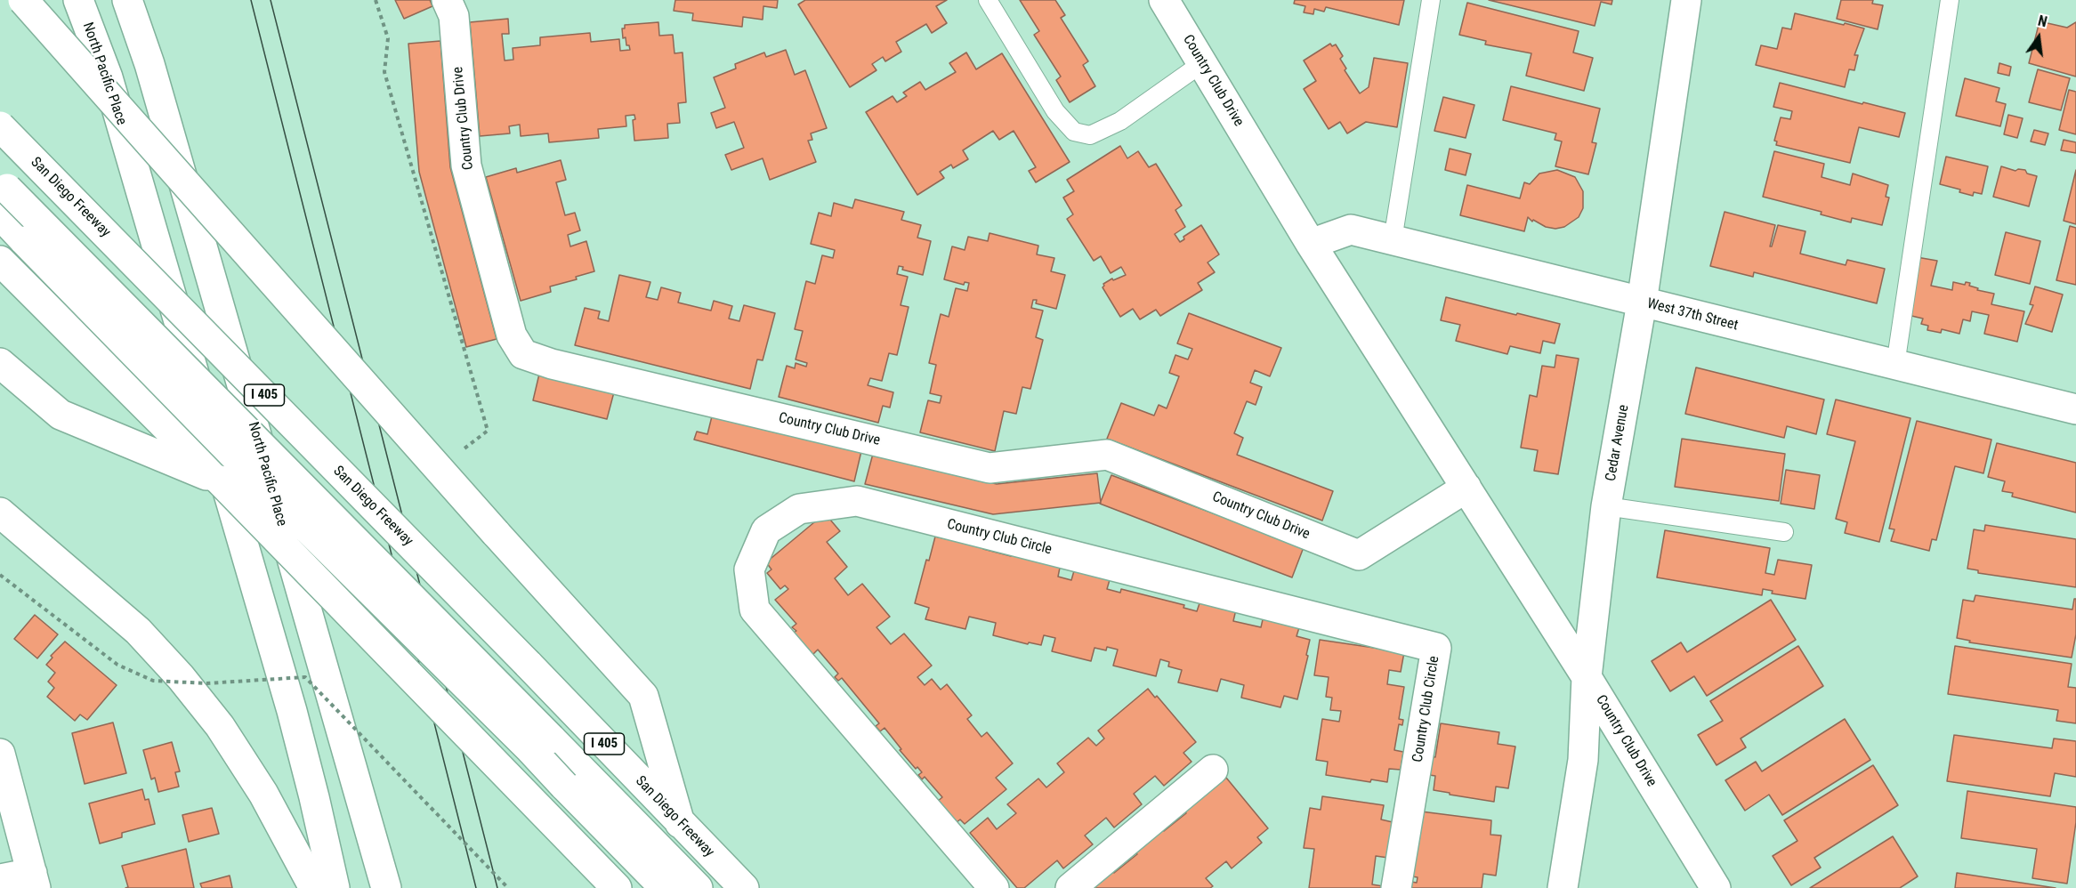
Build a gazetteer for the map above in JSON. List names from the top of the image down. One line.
{"streets":{"main road":["North Pacific Place","Country Club Drive","San Diego Freeway","West 37th Street","I 405","Cedar Avenue","Country Club Circle"]},"crossings":[["Country Club Drive","West 37th Street"],["Country Club Drive","Cedar Avenue"],["West 37th Street","Cedar Avenue"]],"north":"top"}
